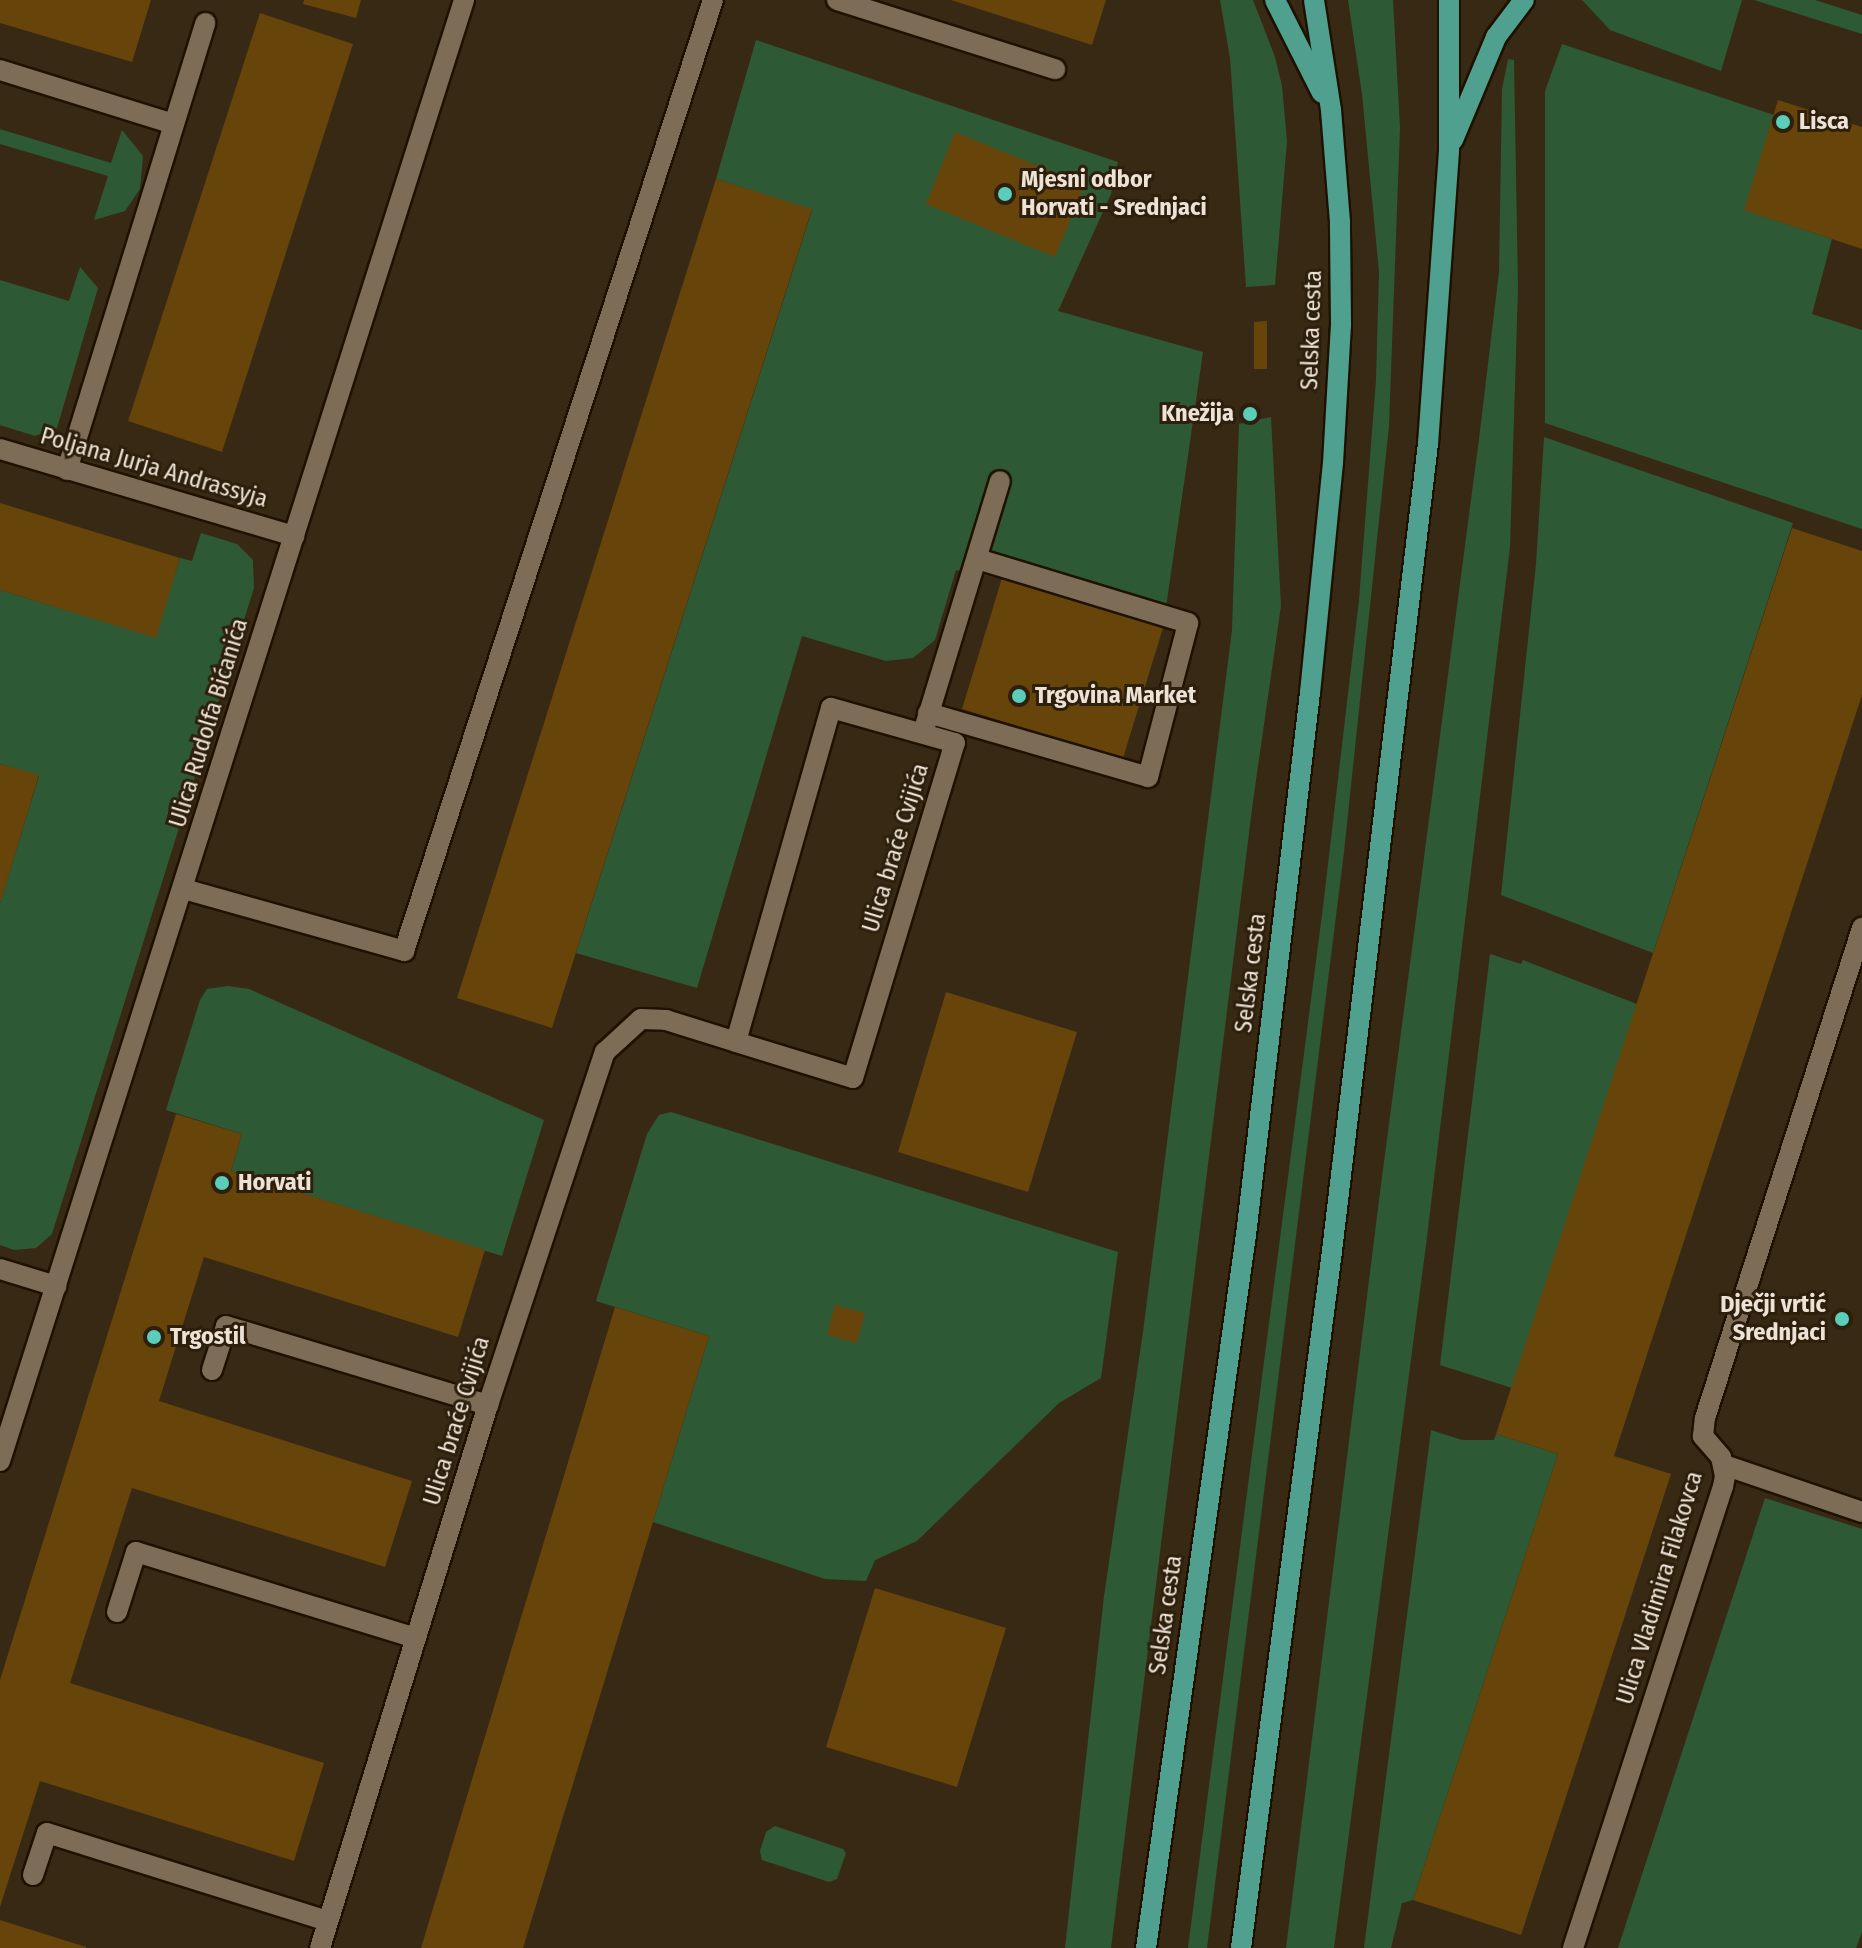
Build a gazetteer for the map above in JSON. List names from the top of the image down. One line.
{"streets":{"main road":["Selska cesta"],"street":["Poljana Jurja Andrassyja","Ulica Rudolfa Bićanića","Ulica braće Cvijića","Ulica Vladimira Filakovca"]},"crossings":[["Poljana Jurja Andrassyja","Ulica Rudolfa Bićanića"]],"places":["Lisca","Mjesni odbor Horvati - Srednjaci","Knežija","Trgovina Market","Horvati","Dječji vrtić Srednjaci","Trgostil"]}
